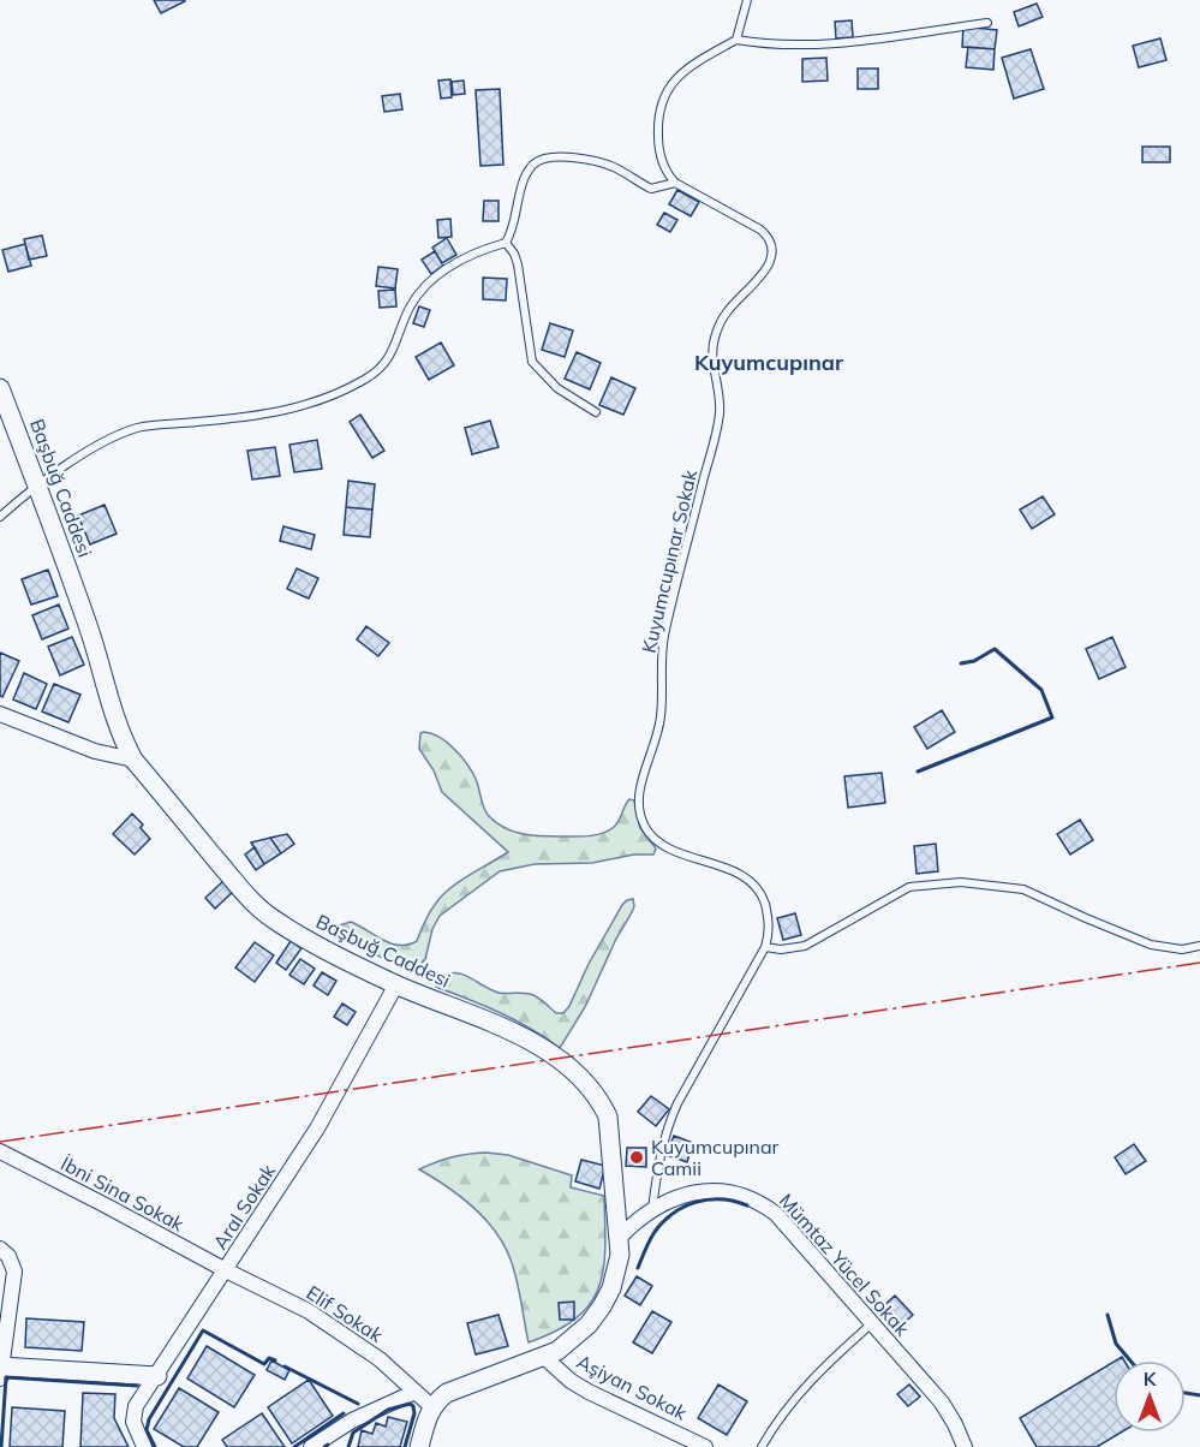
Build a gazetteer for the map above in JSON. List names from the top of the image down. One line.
{"streets":{"street":["Başbuğ Caddesi","İbni Sina Sokak","Aral Sokak","Mümtaz Yücel Sokak","Elif Sokak","Aşiyan Sokak"],"lane":["Kuyumcupınar Sokak"]},"crossings":[["Başbuğ Caddesi","Aral Sokak"],["Başbuğ Caddesi","Mümtaz Yücel Sokak"],["Başbuğ Caddesi","Elif Sokak"],["Başbuğ Caddesi","Aşiyan Sokak"],["Kuyumcupınar Sokak","Mümtaz Yücel Sokak"],["İbni Sina Sokak","Aral Sokak"],["İbni Sina Sokak","Elif Sokak"],["Aral Sokak","Elif Sokak"]],"districts":["Kuyumcupınar"],"places":["Kuyumcupınar Camii"],"north":"top"}
